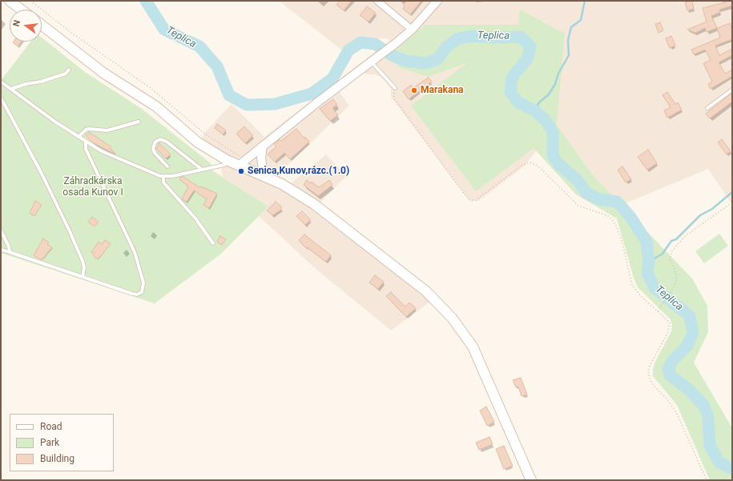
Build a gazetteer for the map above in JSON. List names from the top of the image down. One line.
{"water":["Teplica"],"parks":["Záhradkárska osada Kunov I"],"places":["Marakana","Senica,Kunov,rázc.(1.0)"],"legend":["Road","Park","Building"],"north":"left"}
